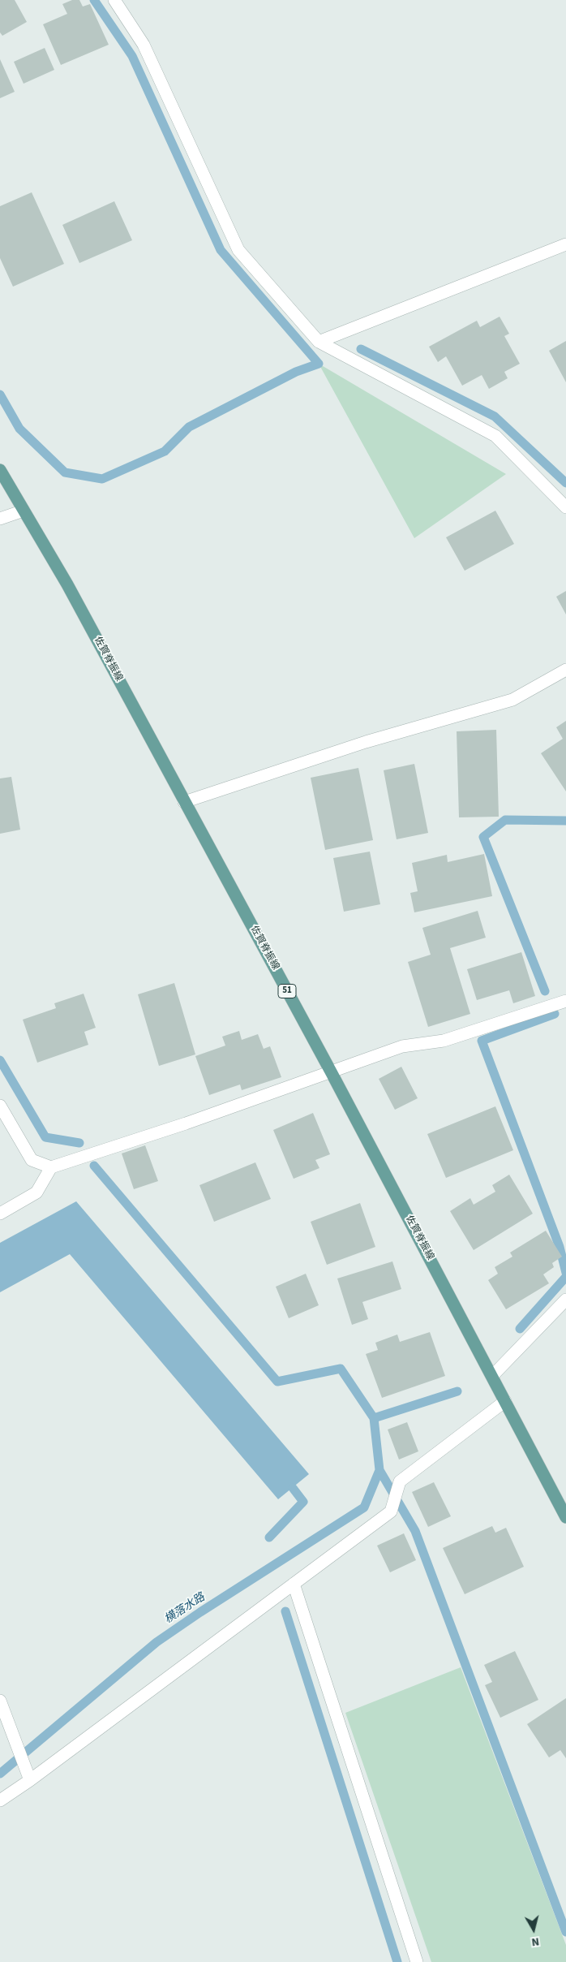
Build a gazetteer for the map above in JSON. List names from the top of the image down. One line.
{"streets":{"main road":["佐賀脊振線","51"]},"water":["横落水路"],"north":"bottom"}
